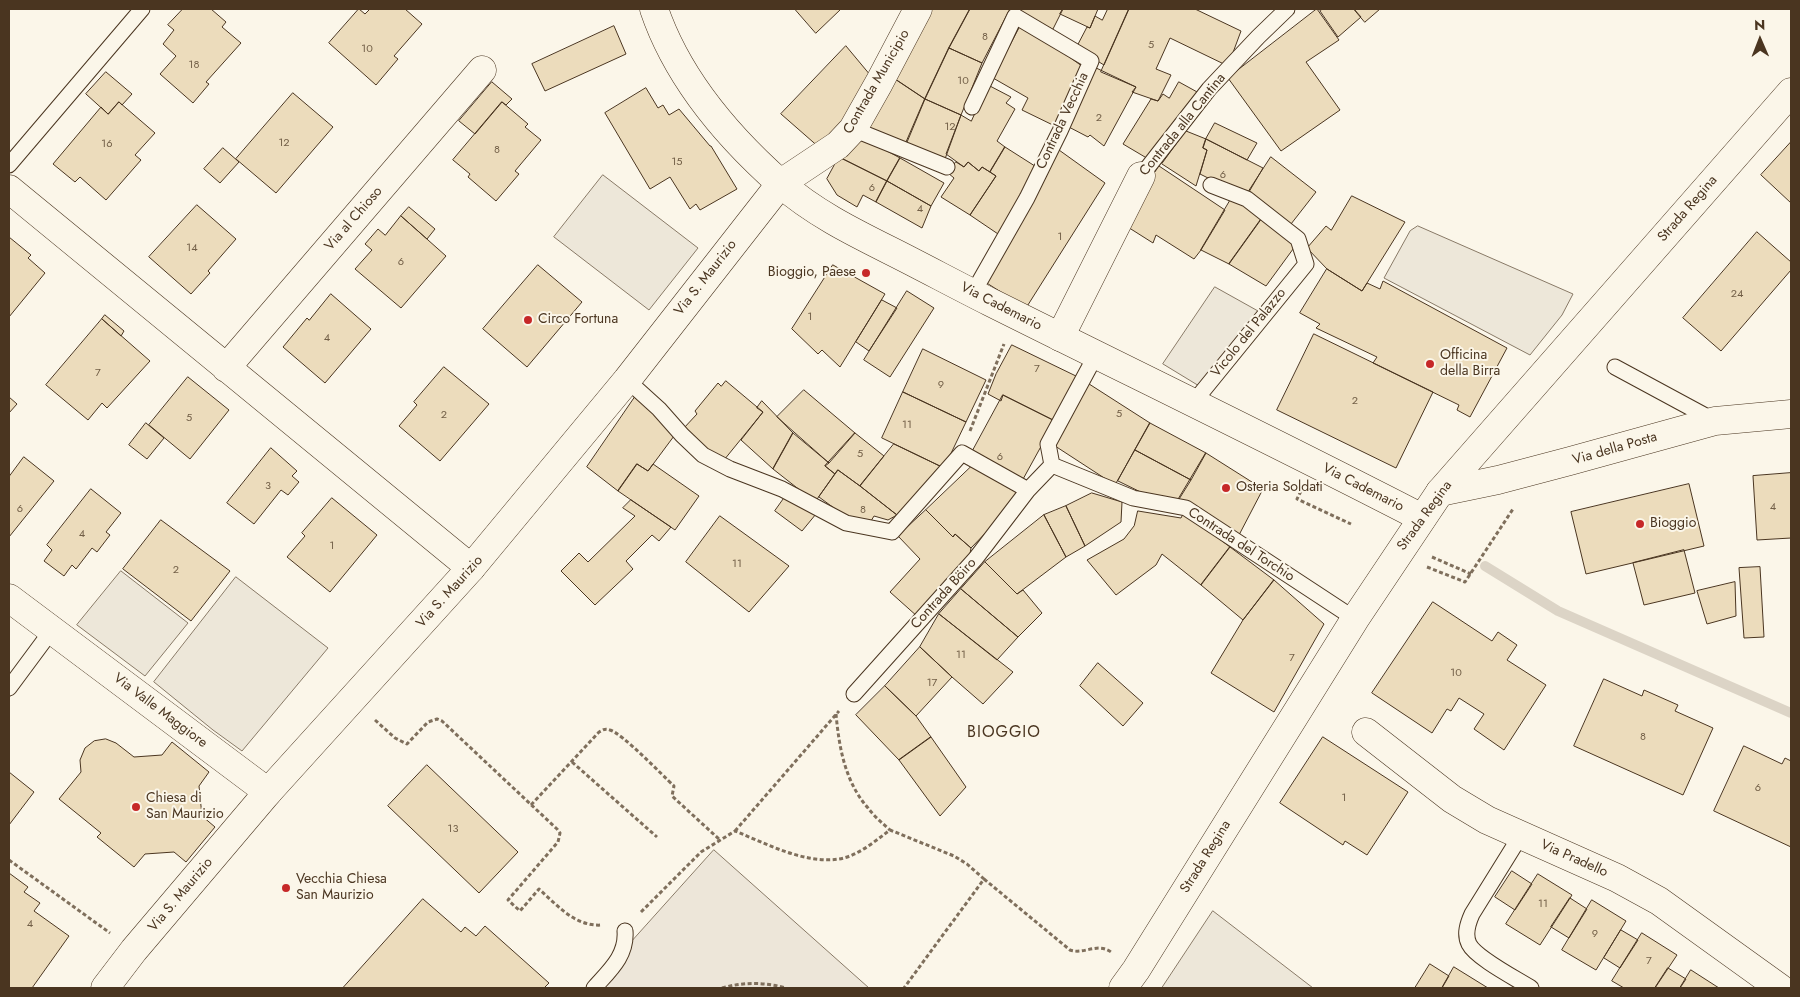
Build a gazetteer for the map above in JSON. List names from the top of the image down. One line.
{"streets":{"street":["Contrada Municipio","Contrada alla Cantina","Strada Regina","Via al Chioso","Via S. Maurizio","Via Cademario","Via della Posta","Via Valle Maggiore","Via Pradello"],"lane":["Contrada Vecchia","Vicolo del Palazzo","Contrada del Torchio","Contrada Böiro"]},"crossings":[["Contrada Municipio","Via S. Maurizio"],["Contrada Municipio","Via Cademario"],["Contrada Vecchia","Via Cademario"],["Contrada alla Cantina","Via Cademario"],["Strada Regina","Via Cademario"],["Strada Regina","Via della Posta"],["Strada Regina","Contrada del Torchio"],["Via S. Maurizio","Via Cademario"],["Via S. Maurizio","Via Valle Maggiore"],["Via Cademario","Vicolo del Palazzo"]],"districts":["BIOGGIO"],"places":["Bioggio, Paese","Circo Fortuna","Officina della Birra","Osteria Soldati","Bioggio","Chiesa di San Maurizio","Vecchia Chiesa San Maurizio"],"house_numbers":["8","5","10","18","10","2","12","12","16","8","15","6","6","4","1","14","6","24","1","4","7","7","9","2","5","2","5","11","5","6","3","4","6","8","4","1","11","2","11","7","10","17","8","6","1","13","11","4","9","7"],"north":"top"}
